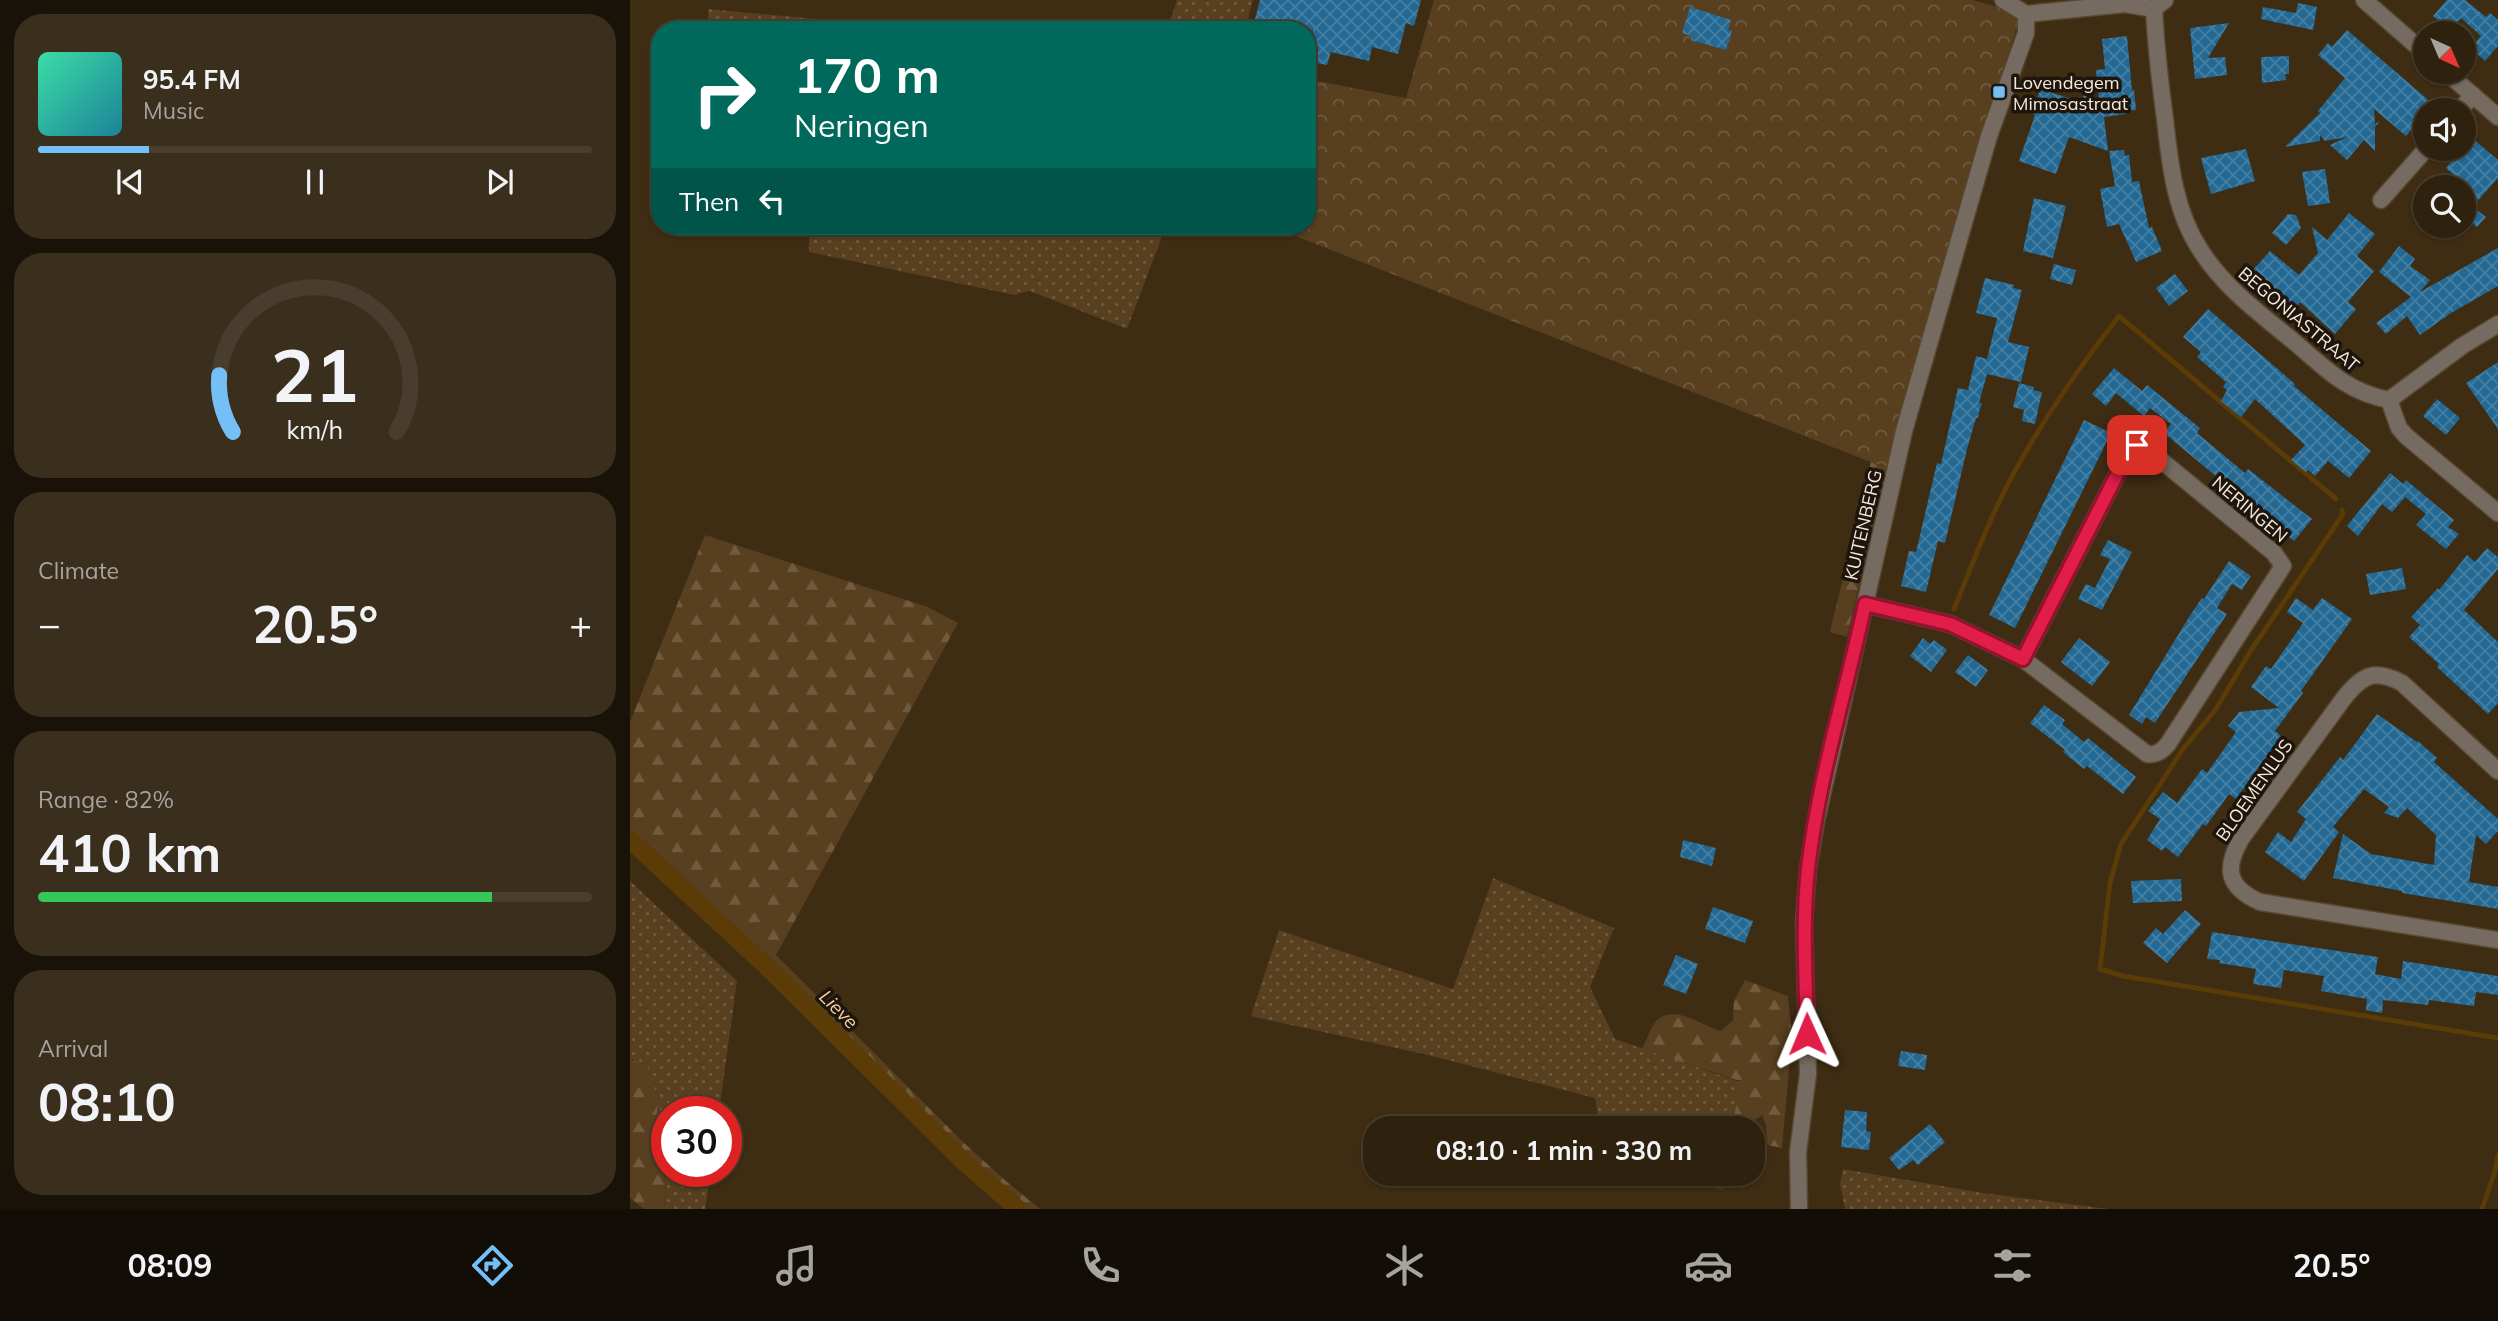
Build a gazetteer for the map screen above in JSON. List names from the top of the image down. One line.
{"streets":{"street":["BEGONIASTRAAT","NERINGEN","KUITENBERG","BLOEMENLUS"]},"crossings":[["NERINGEN","KUITENBERG"]],"water":["Lieve"],"places":{"transit":["Lovendegem Mimosastraat"]},"north":"bottom right","page":{"turn":["170 m","Neringen"],"song":["95.4 FM","Music"],"then":"Then","tile":["Climate",["Range · 82%","410 km"],["Arrival","08:10"]],"heat":["−","20.5°","+"],"limit":"30","trip":"08:10 · 1 min · 330 m","tabs":["08:09","20.5°"],"gauge":["21","km/h"]}}
